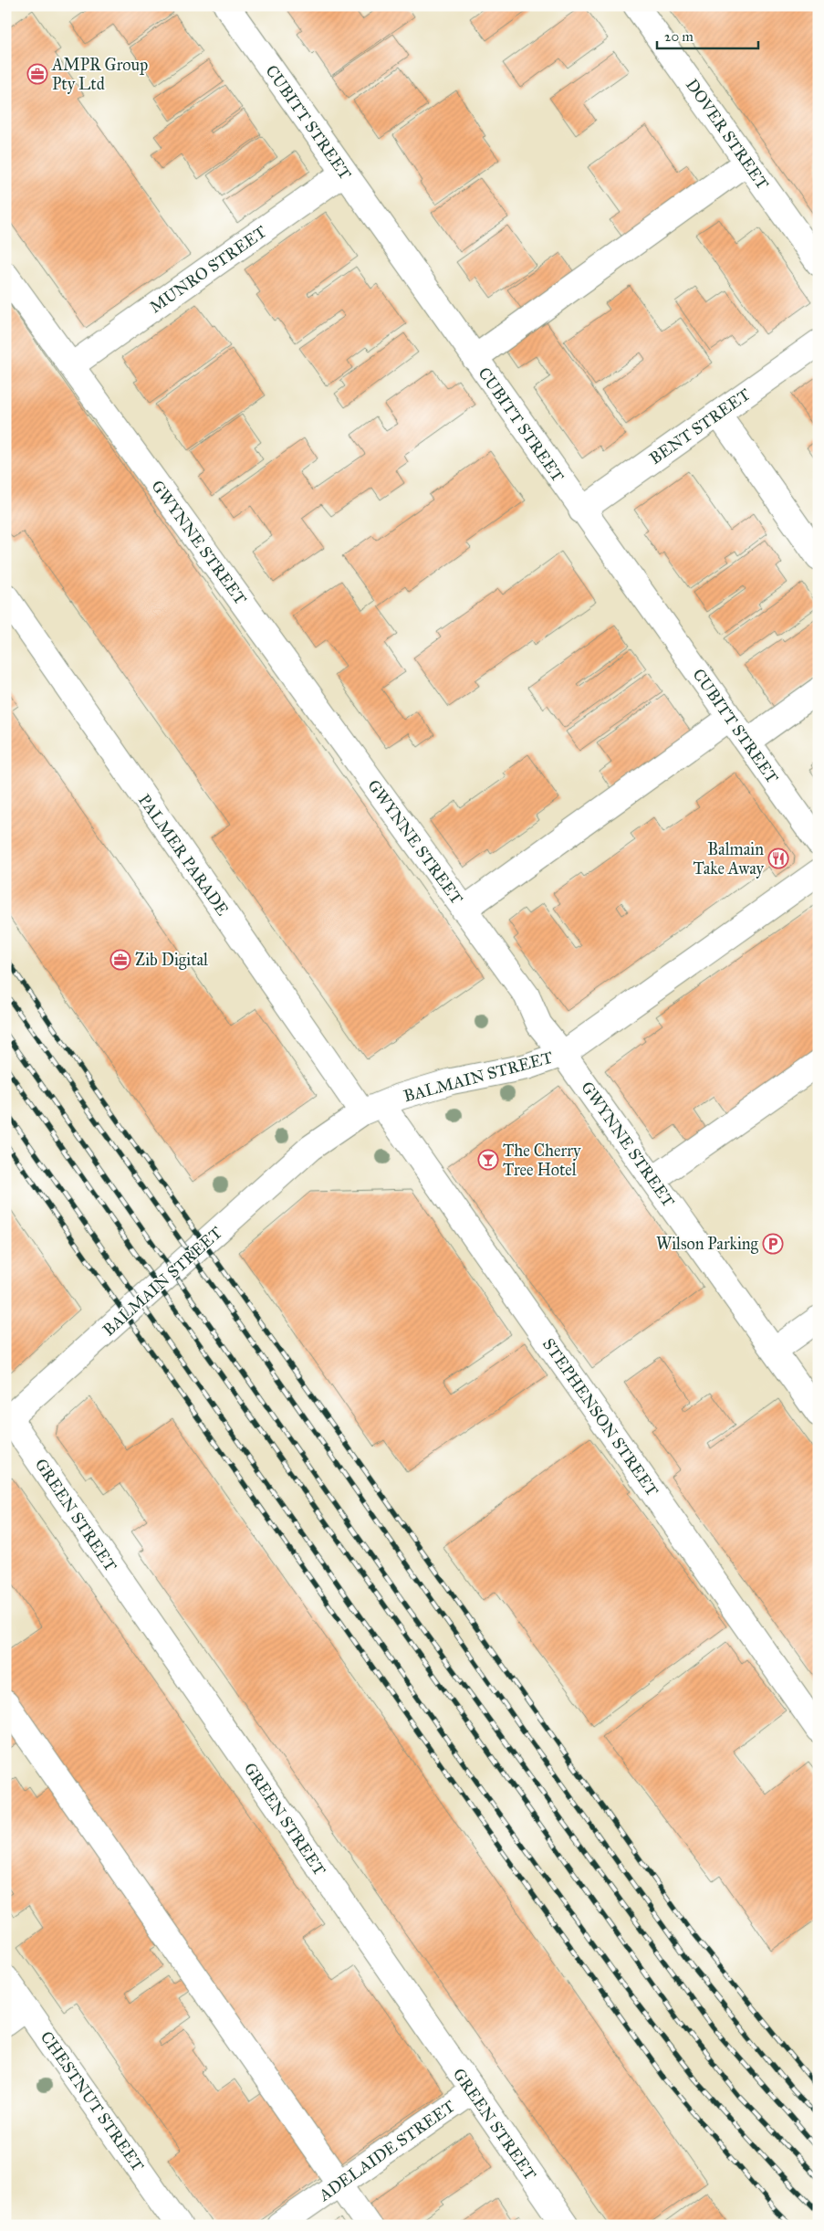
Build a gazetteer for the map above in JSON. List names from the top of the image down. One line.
{"streets":{"street":["CUBITT STREET","DOVER STREET","MUNRO STREET","BENT STREET","GWYNNE STREET","PALMER PARADE","BALMAIN STREET","STEPHENSON STREET","GREEN STREET","CHESTNUT STREET","ADELAIDE STREET"]},"crossings":[["CUBITT STREET","MUNRO STREET"],["CUBITT STREET","BENT STREET"],["MUNRO STREET","GWYNNE STREET"],["GWYNNE STREET","BALMAIN STREET"],["PALMER PARADE","BALMAIN STREET"],["PALMER PARADE","STEPHENSON STREET"],["BALMAIN STREET","STEPHENSON STREET"],["BALMAIN STREET","GREEN STREET"],["GREEN STREET","ADELAIDE STREET"]],"places":{"office":["AMPR Group Pty Ltd","Zib Digital"],"restaurant":["Balmain Take Away"],"bar":["The Cherry Tree Hotel"],"parking":["Wilson Parking"]},"scale_bar":"20 m"}
